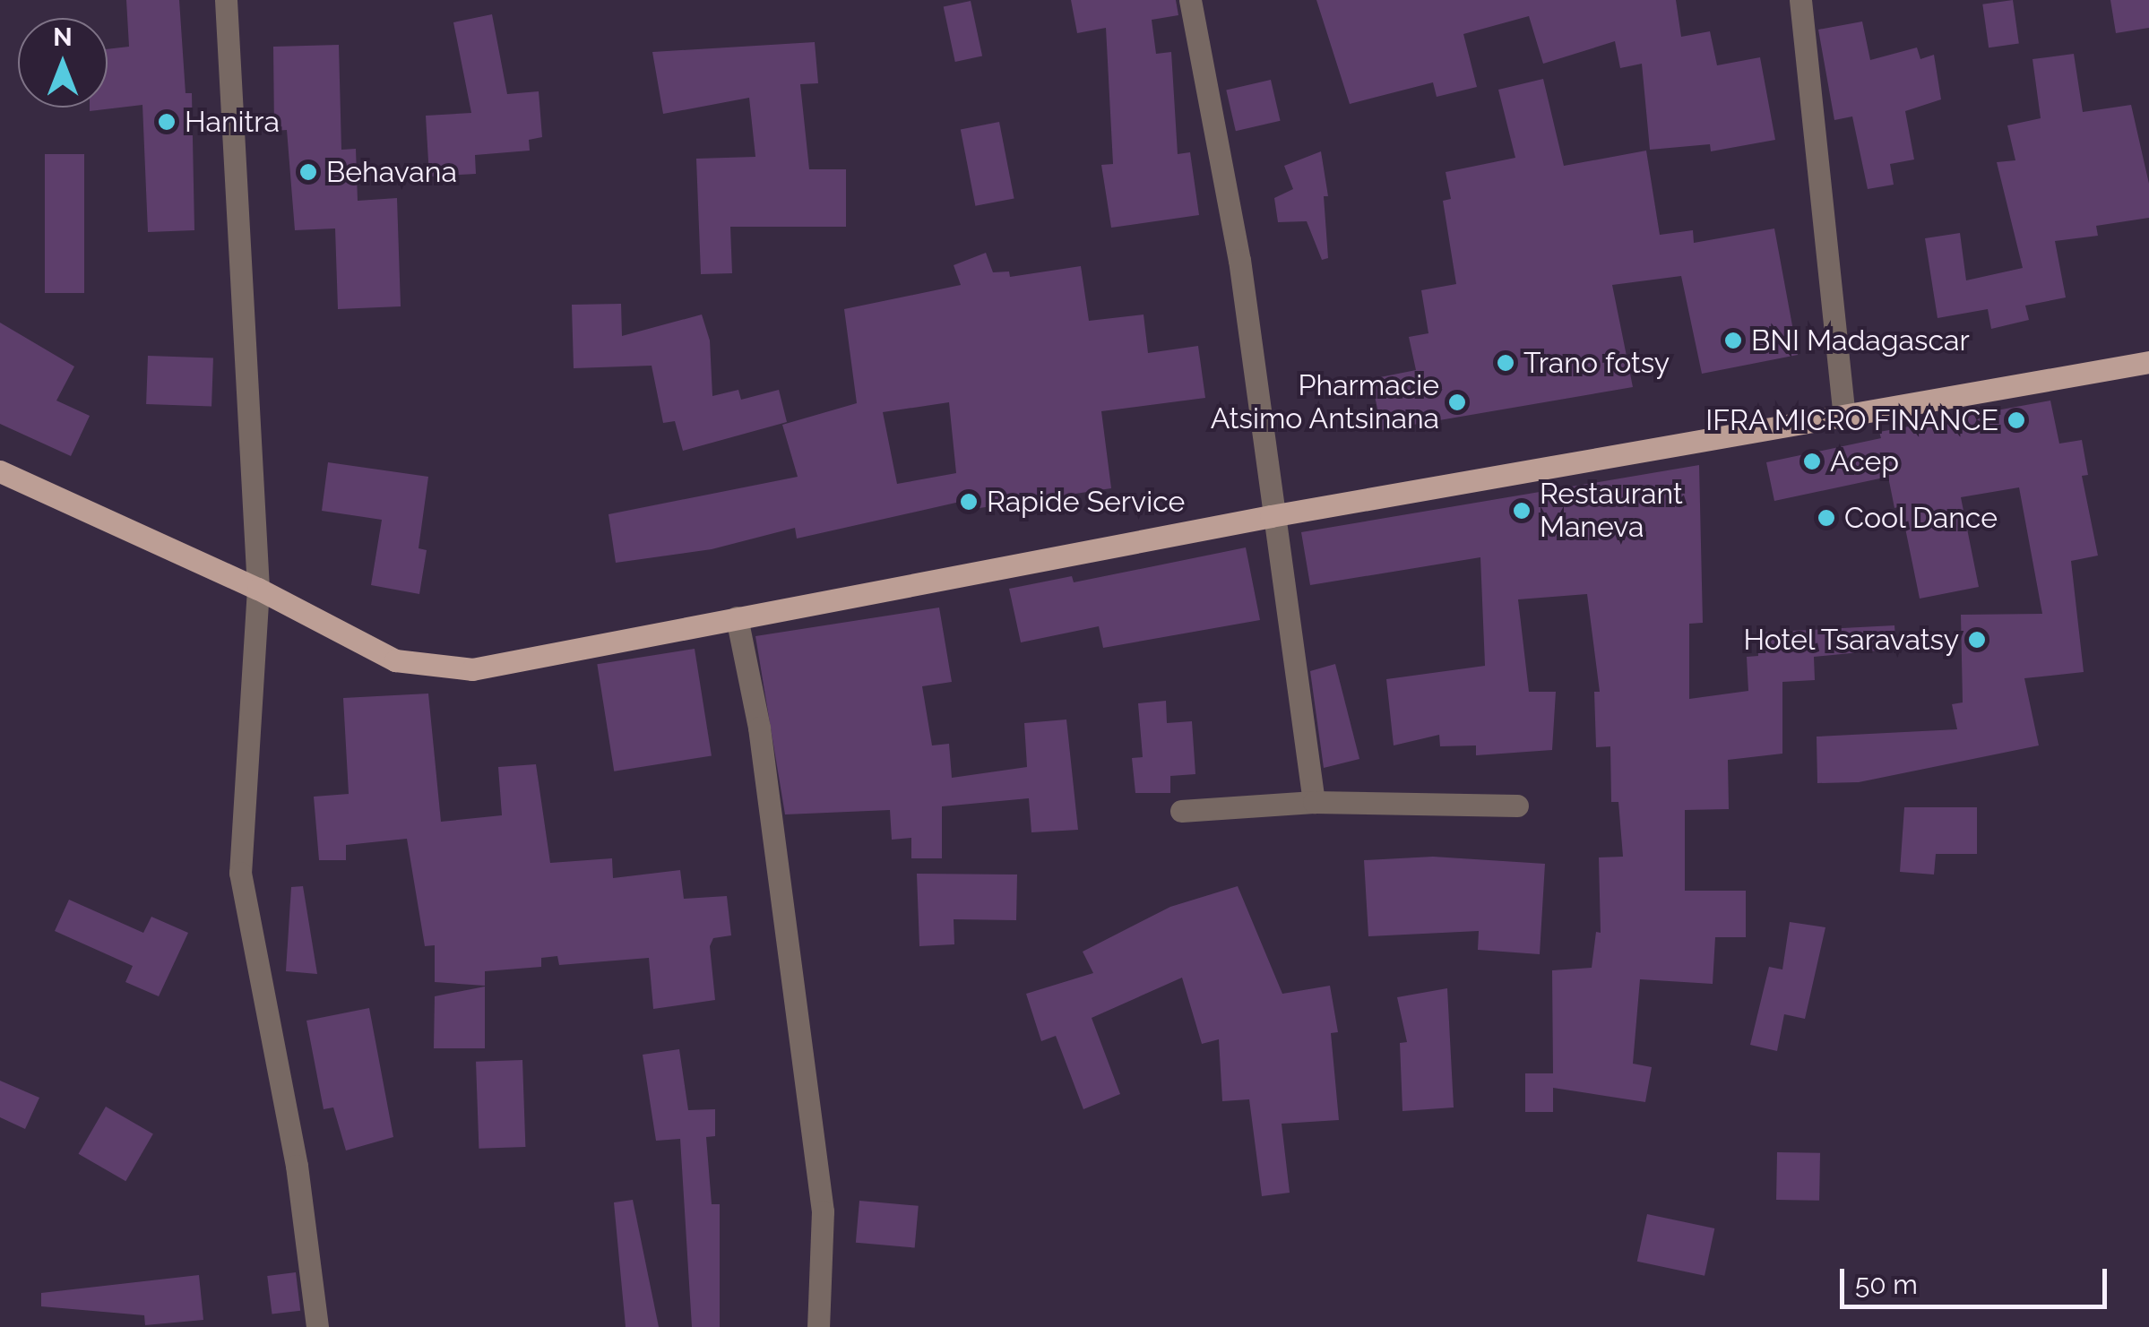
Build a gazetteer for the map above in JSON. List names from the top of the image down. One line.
{"places":["Hanitra","Behavana","BNI Madagascar","Trano fotsy","Pharmacie Atsimo Antsinana","IFRA MICRO FINANCE","Acep","Rapide Service","Restaurant Maneva","Cool Dance","Hotel Tsaravatsy"],"scale_bar":"50 m","north":"top"}
